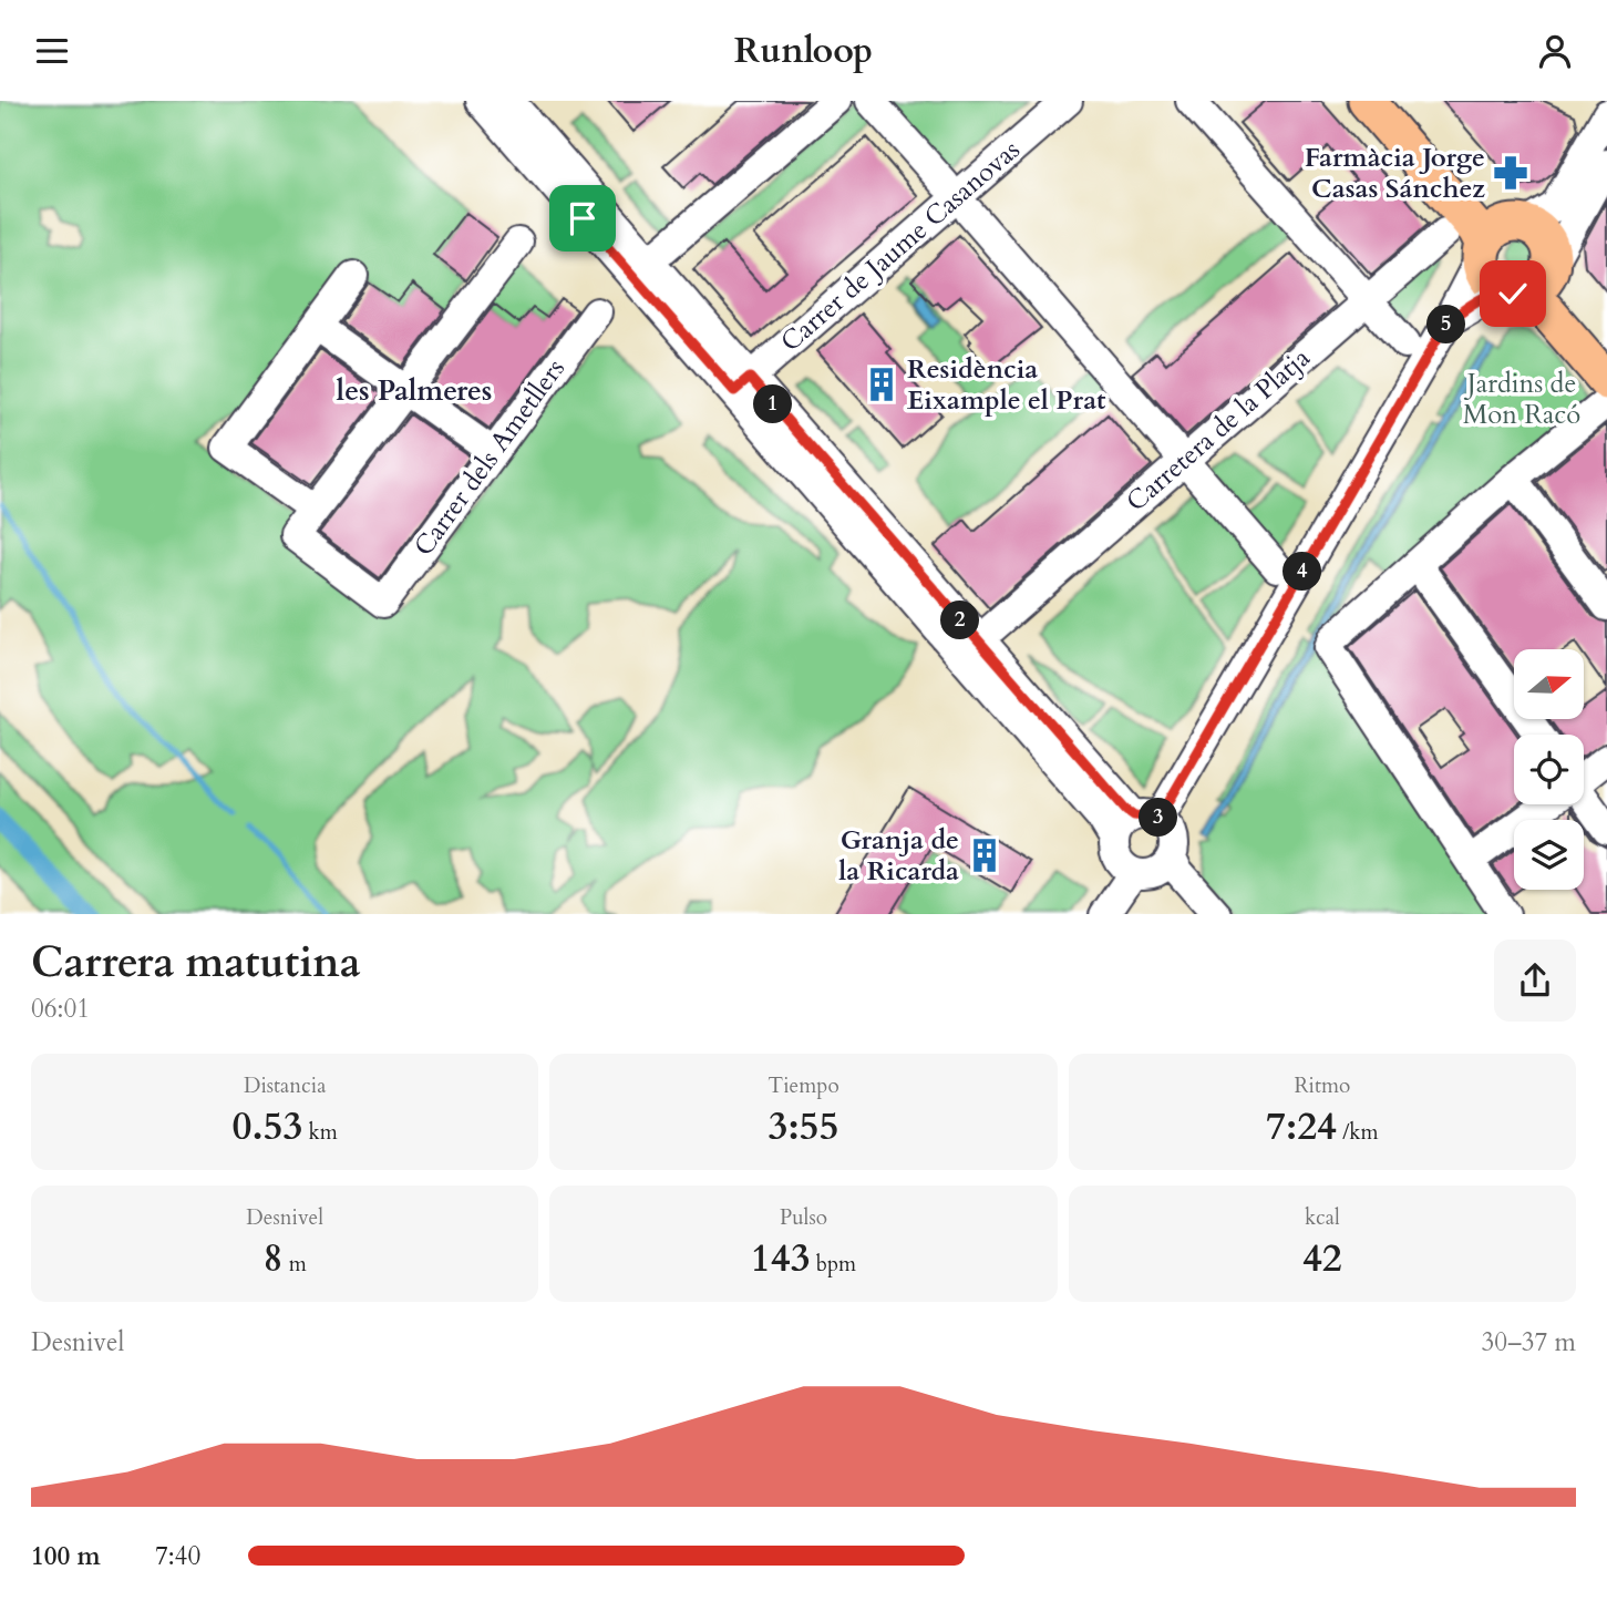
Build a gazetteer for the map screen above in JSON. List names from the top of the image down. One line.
{"streets":{"street":["Carrer de Jaume Casanovas","Carretera de la Platja","Carrer dels Ametllers"]},"districts":["les Palmeres"],"parks":["Jardins de Mon Racó"],"places":{"pharmacy":["Farmàcia Jorge Casas Sánchez"],"building":["Residència Eixample el Prat","Granja de la Ricarda"]},"north":"right","page":{"header":"Runloop","pins":["5","1","4","2","3"],"heading":["Carrera matutina","06:01"],"stats":[["Distancia","0.53 km"],["Tiempo","3:55"],["Ritmo","7:24 /km"],["Desnivel","8 m"],["Pulso","143 bpm"],["kcal","42"]],"chart":["Desnivel","30–37 m"],"list":[{"name":"100 m","note":"7:40"}]}}
